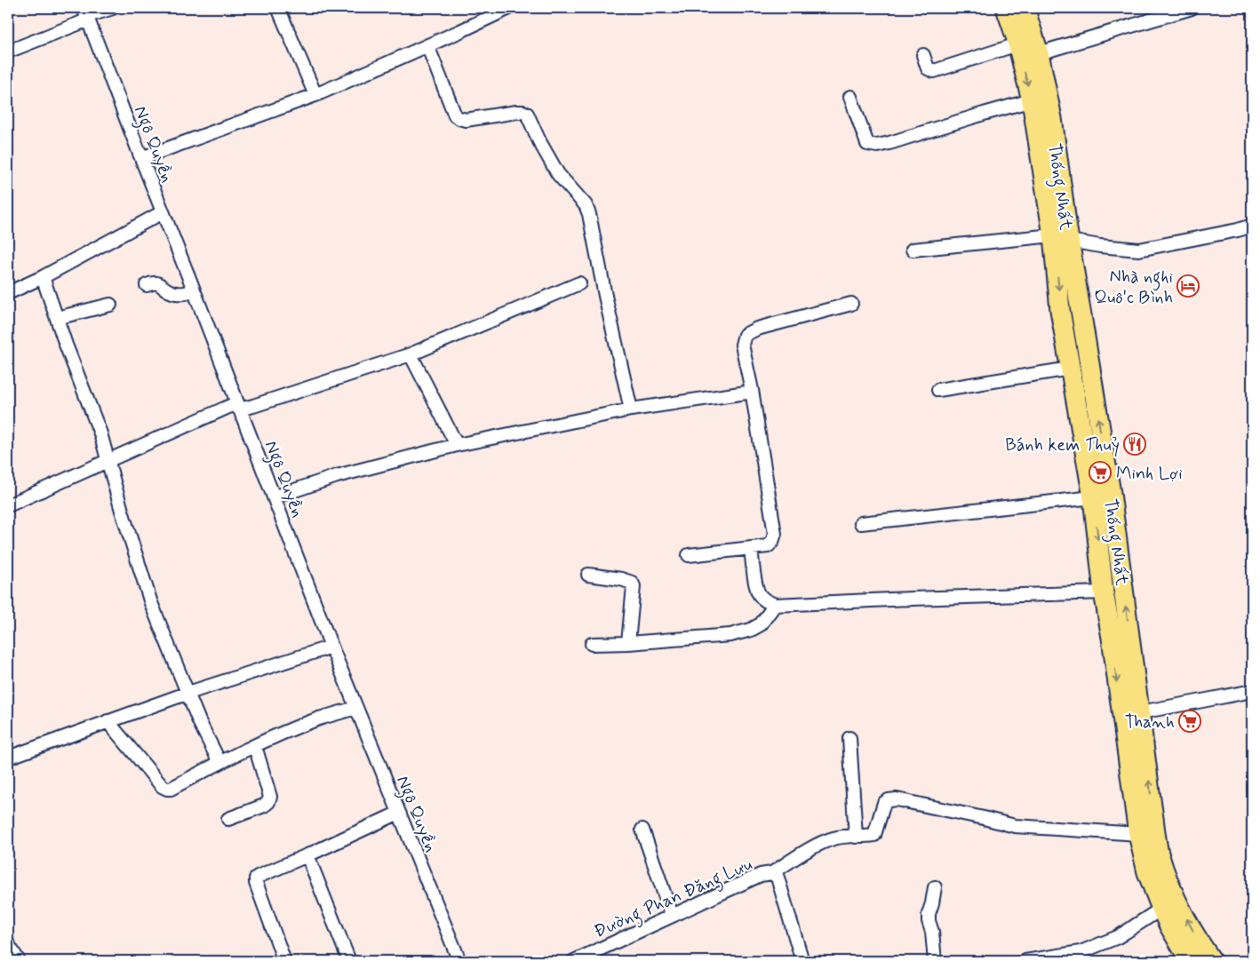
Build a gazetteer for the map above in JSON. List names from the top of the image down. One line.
{"streets":{"highway":["Thống Nhất"],"street":["Ngô Quyền","Đường Phan Đăng Lưu"]},"places":{"hotel":["Nhà nghi Quô'c Bình"],"restaurant":["Bánh kem Thuỷ"],"supermarket":["Minh Lợi","Thanh"]}}
